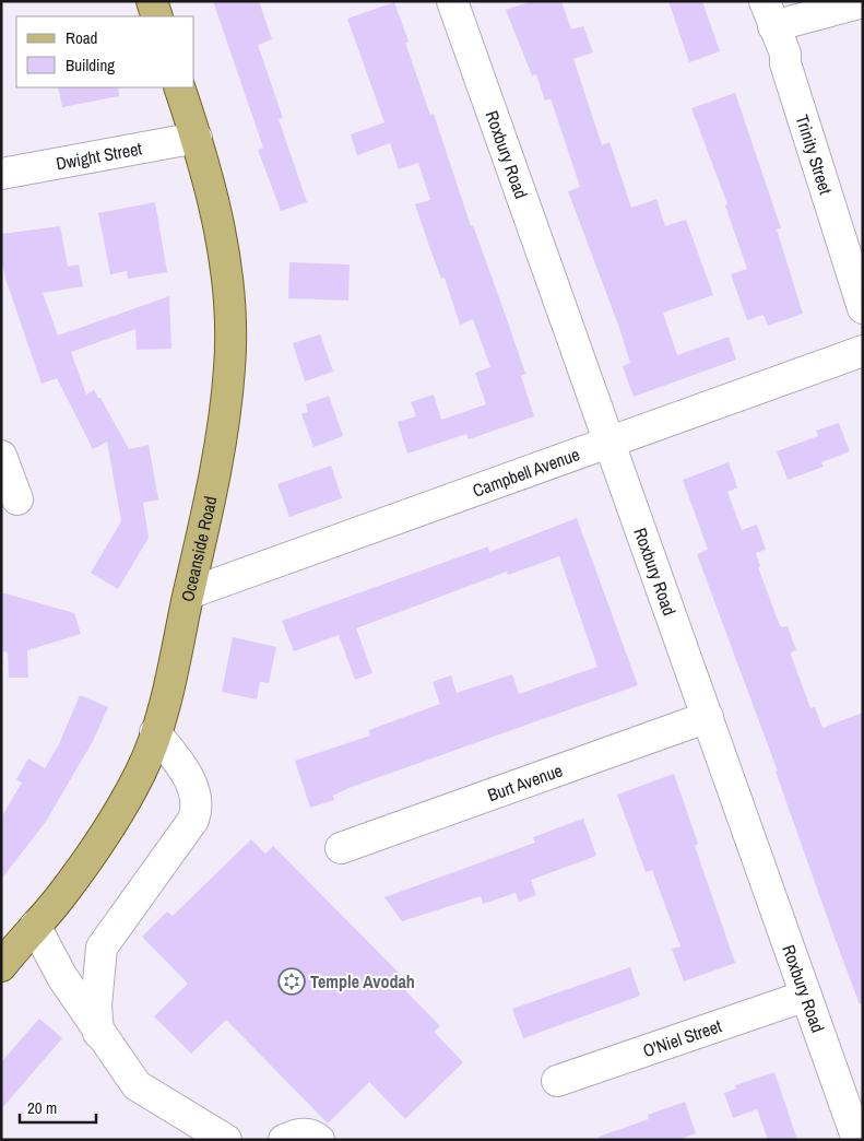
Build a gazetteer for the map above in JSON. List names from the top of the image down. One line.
{"streets":{"main road":["Oceanside Road"],"street":["Roxbury Road","Trinity Street","Dwight Street","Campbell Avenue","Burt Avenue","O'Niel Street"]},"crossings":[["Roxbury Road","Campbell Avenue"],["Roxbury Road","Burt Avenue"],["Roxbury Road","O'Niel Street"],["Dwight Street","Oceanside Road"],["Campbell Avenue","Oceanside Road"]],"places":{"synagogue":["Temple Avodah"]},"legend":["Road","Building"],"scale_bar":"20 m"}
